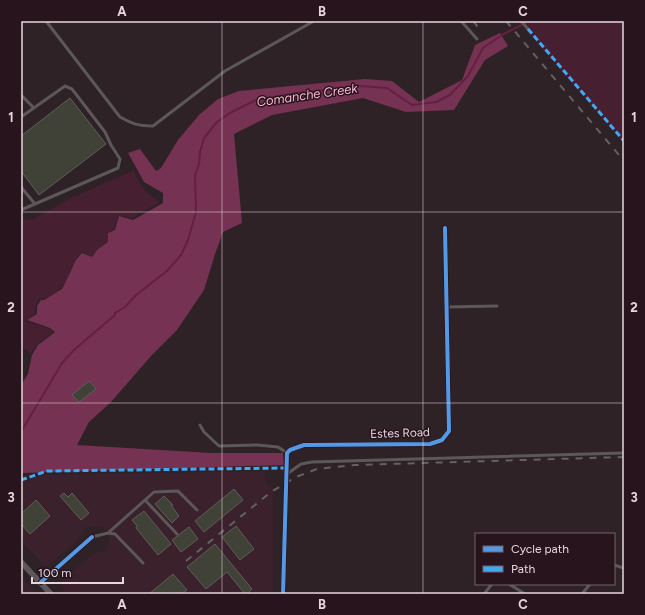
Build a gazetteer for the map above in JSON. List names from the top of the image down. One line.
{"streets":{"street":["Estes Road"]},"water":["Comanche Creek"],"legend":["Cycle path","Path"],"scale_bar":"100 m","grid":{"columns":["A","B","C"],"rows":["1","2","3"]}}
